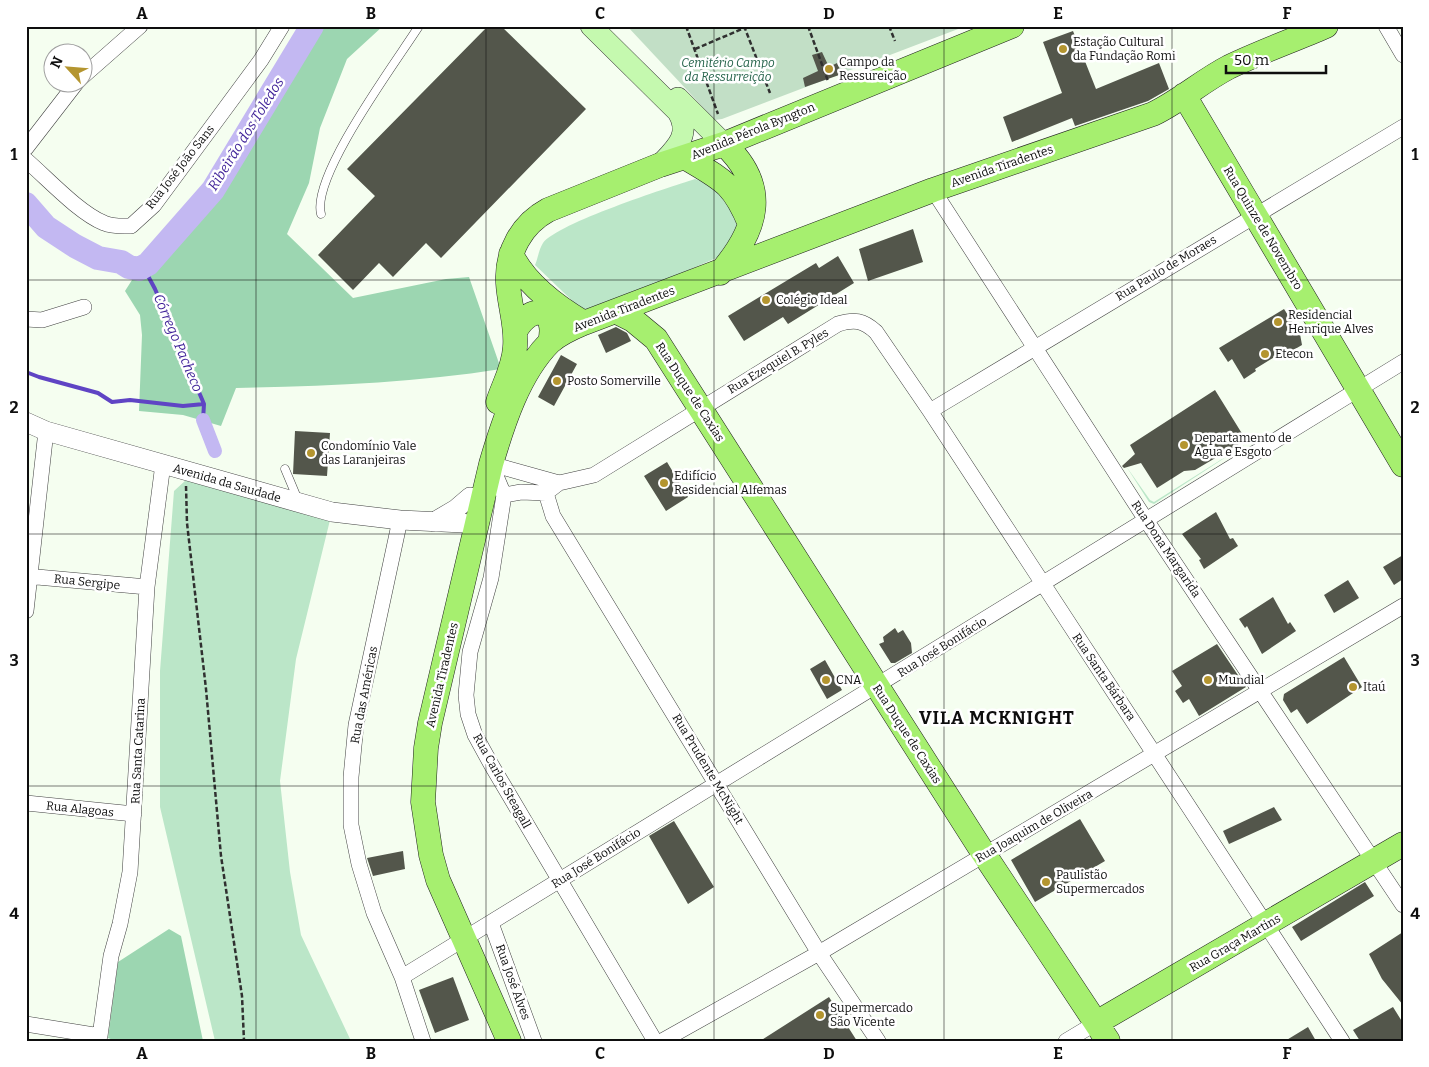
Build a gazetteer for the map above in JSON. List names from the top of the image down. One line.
{"streets":{"main road":["Avenida Pérola Byngton","Avenida Tiradentes","Rua Quinze de Novembro","Rua Duque de Caxias","Rua Graça Martins"],"street":["Rua José João Sans","Rua Paulo de Moraes","Rua Ezequiel B. Pyles","Avenida da Saudade","Rua Dona Margarida","Rua Sergipe","Rua José Bonifácio","Rua Santa Bárbara","Rua das Américas","Rua Santa Catarina","Rua Prudente McNight","Rua Carlos Steagall","Rua Alagoas","Rua Joaquim de Oliveira","Rua José Alves"]},"crossings":[["Avenida Pérola Byngton","Avenida Tiradentes"],["Avenida Tiradentes","Rua Quinze de Novembro"],["Avenida Tiradentes","Rua Duque de Caxias"],["Avenida Tiradentes","Avenida da Saudade"],["Avenida Tiradentes","Rua Dona Margarida"],["Avenida Tiradentes","Rua José Bonifácio"],["Rua Quinze de Novembro","Rua Paulo de Moraes"],["Rua Quinze de Novembro","Rua José Bonifácio"],["Rua Paulo de Moraes","Rua Dona Margarida"],["Rua Paulo de Moraes","Rua Santa Bárbara"],["Rua Ezequiel B. Pyles","Rua Duque de Caxias"],["Rua Ezequiel B. Pyles","Rua Santa Bárbara"],["Rua Duque de Caxias","Rua José Bonifácio"],["Rua Duque de Caxias","Rua Joaquim de Oliveira"],["Rua Duque de Caxias","Rua Graça Martins"],["Avenida da Saudade","Rua das Américas"],["Avenida da Saudade","Rua Santa Catarina"],["Rua Dona Margarida","Rua José Bonifácio"],["Rua Dona Margarida","Rua Joaquim de Oliveira"],["Rua Dona Margarida","Rua Graça Martins"],["Rua Sergipe","Rua Santa Catarina"],["Rua José Bonifácio","Rua Santa Bárbara"],["Rua José Bonifácio","Rua das Américas"],["Rua José Bonifácio","Rua Prudente McNight"],["Rua José Bonifácio","Rua Carlos Steagall"],["Rua José Bonifácio","Rua José Alves"],["Rua Santa Bárbara","Rua Joaquim de Oliveira"],["Rua Santa Bárbara","Rua Graça Martins"],["Rua Santa Catarina","Rua Alagoas"],["Rua Prudente McNight","Rua Joaquim de Oliveira"]],"districts":["VILA MCKNIGHT"],"water":["Ribeirão dos Toledos","Córrego Pacheco"],"parks":["Cemitério Campo da Ressurreição"],"places":["Estação Cultural da Fundação Romi","Campo da Ressureição","Colégio Ideal","Residencial Henrique Alves","Etecon","Posto Somerville","Departamento de Agua e Esgoto","Condomínio Vale das Laranjeiras","Edifício Residencial Alfemas","CNA","Mundial","Itaú","Paulistão Supermercados","Supermercado São Vicente"],"scale_bar":"50 m","north":"top left","grid":{"columns":["A","B","C","D","E","F"],"rows":["1","2","3","4"]}}
